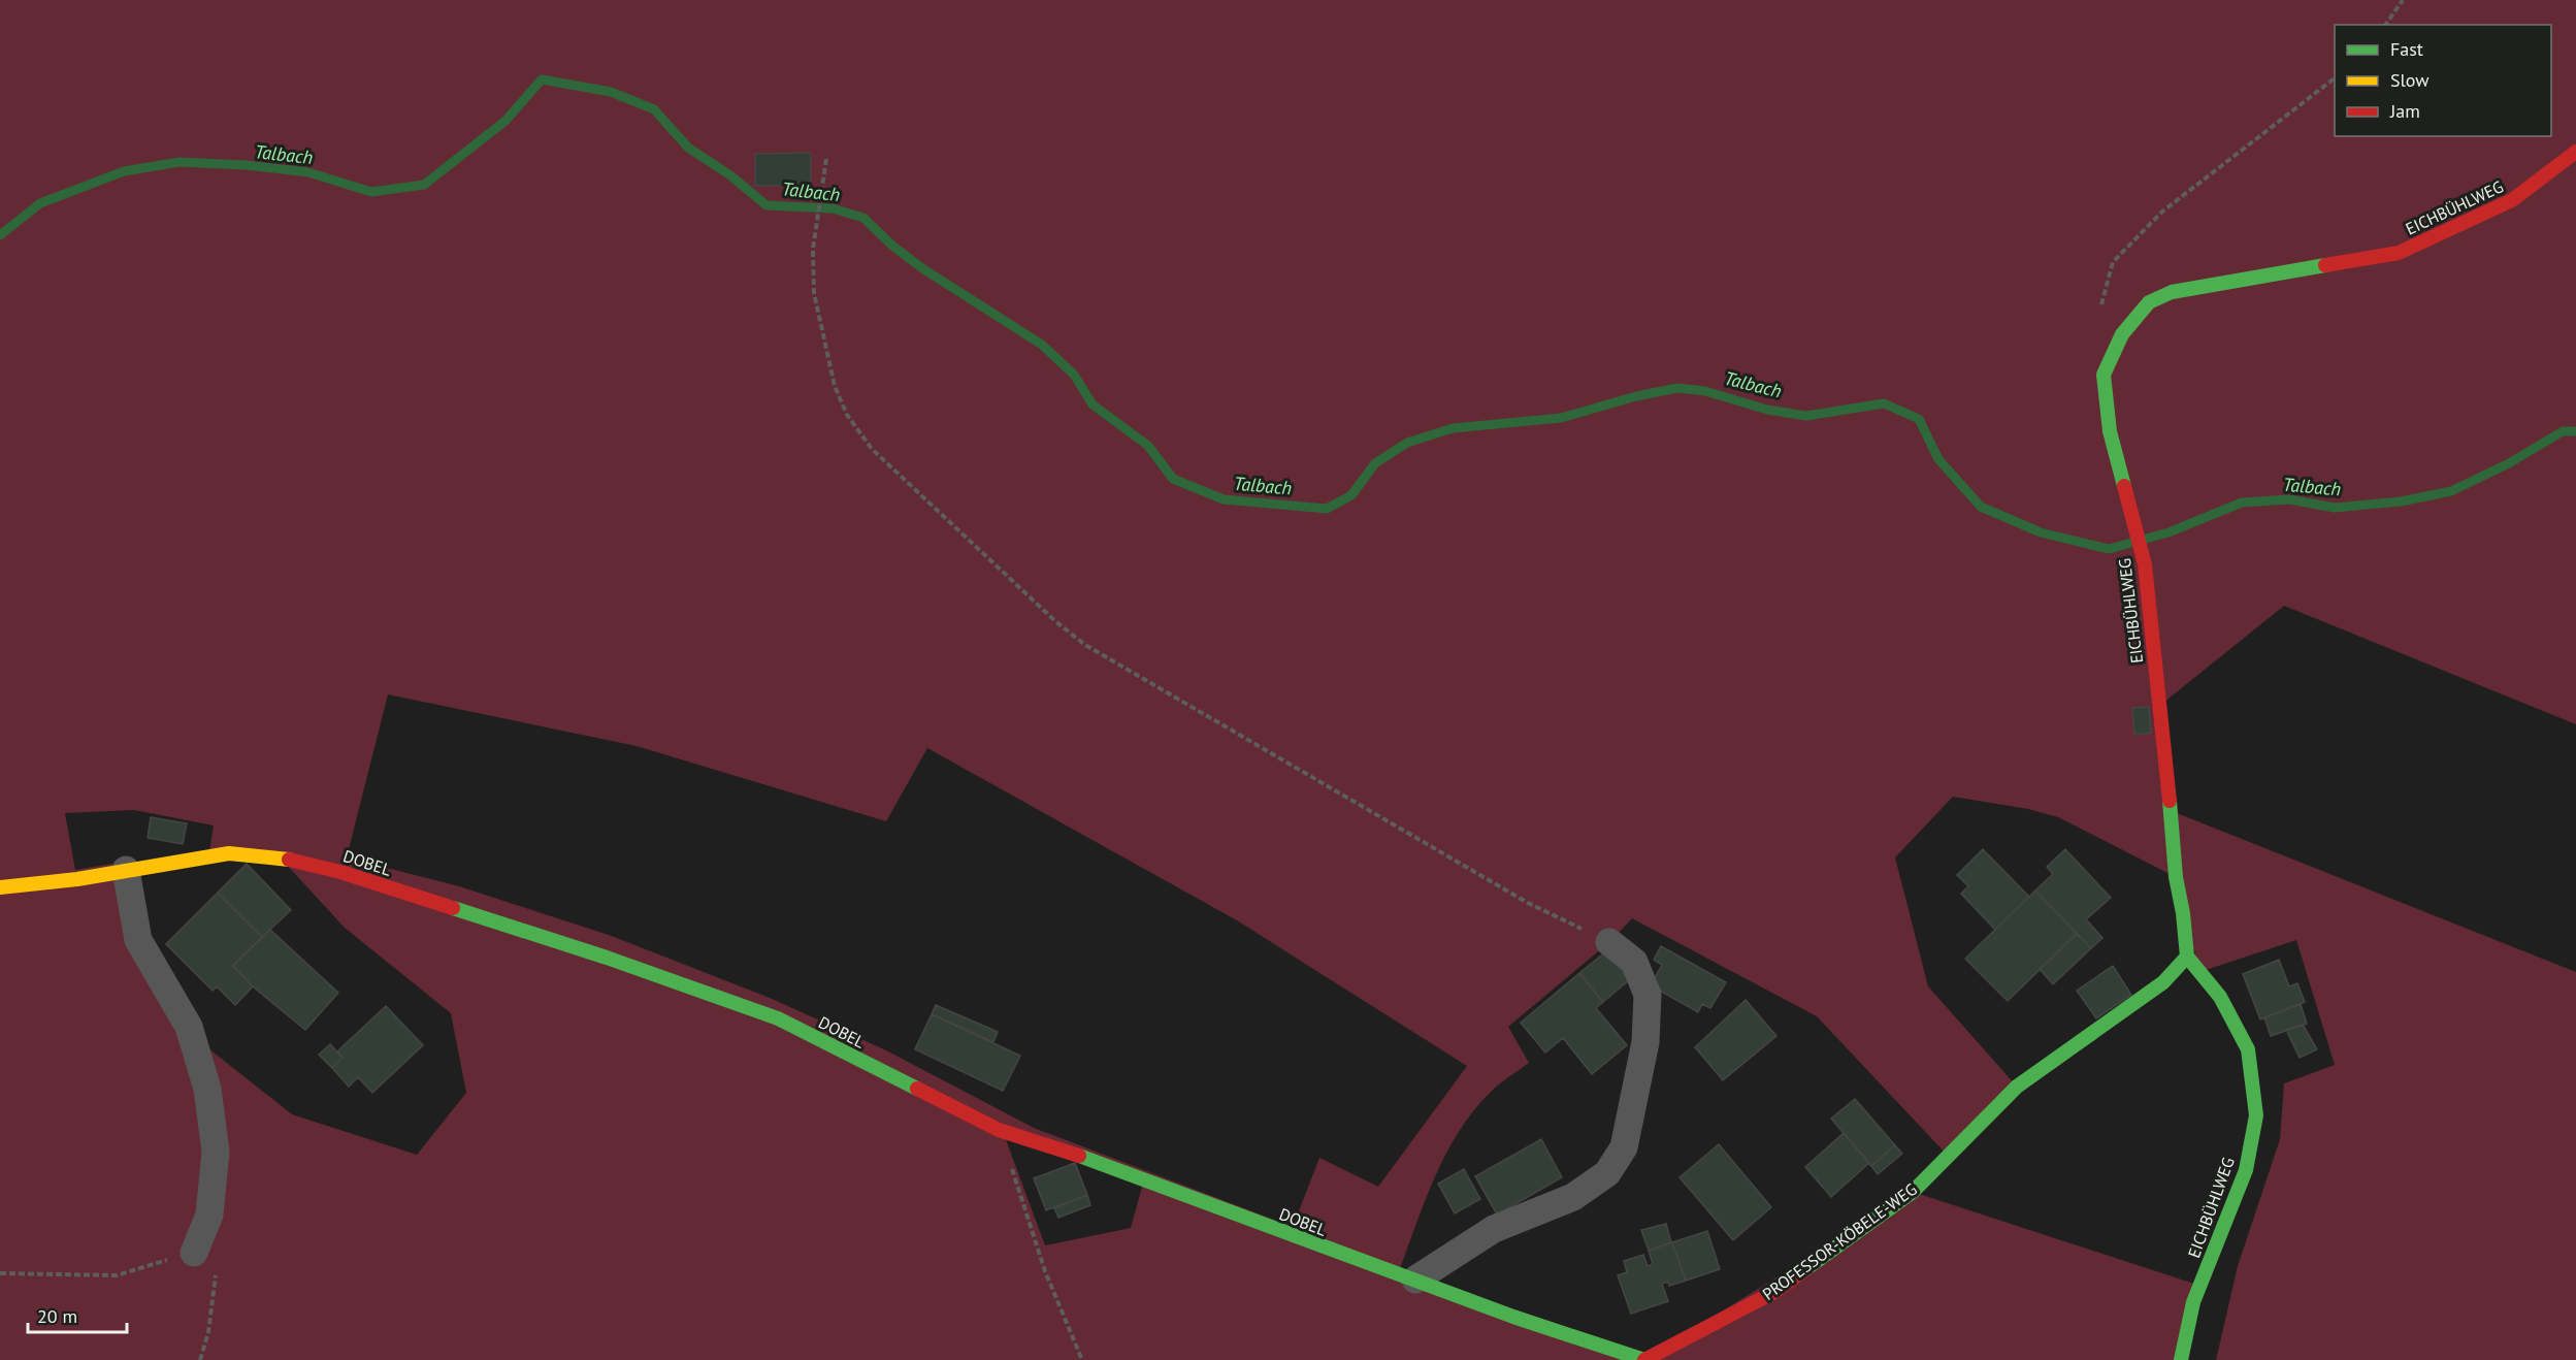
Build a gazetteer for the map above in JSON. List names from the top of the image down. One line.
{"streets":{"street":["EICHBÜHLWEG","DOBEL","PROFESSOR-KÖBELE-WEG"]},"crossings":[["EICHBÜHLWEG","PROFESSOR-KÖBELE-WEG"],["DOBEL","PROFESSOR-KÖBELE-WEG"]],"water":["Talbach"],"legend":["Fast","Slow","Jam"],"scale_bar":"20 m"}
